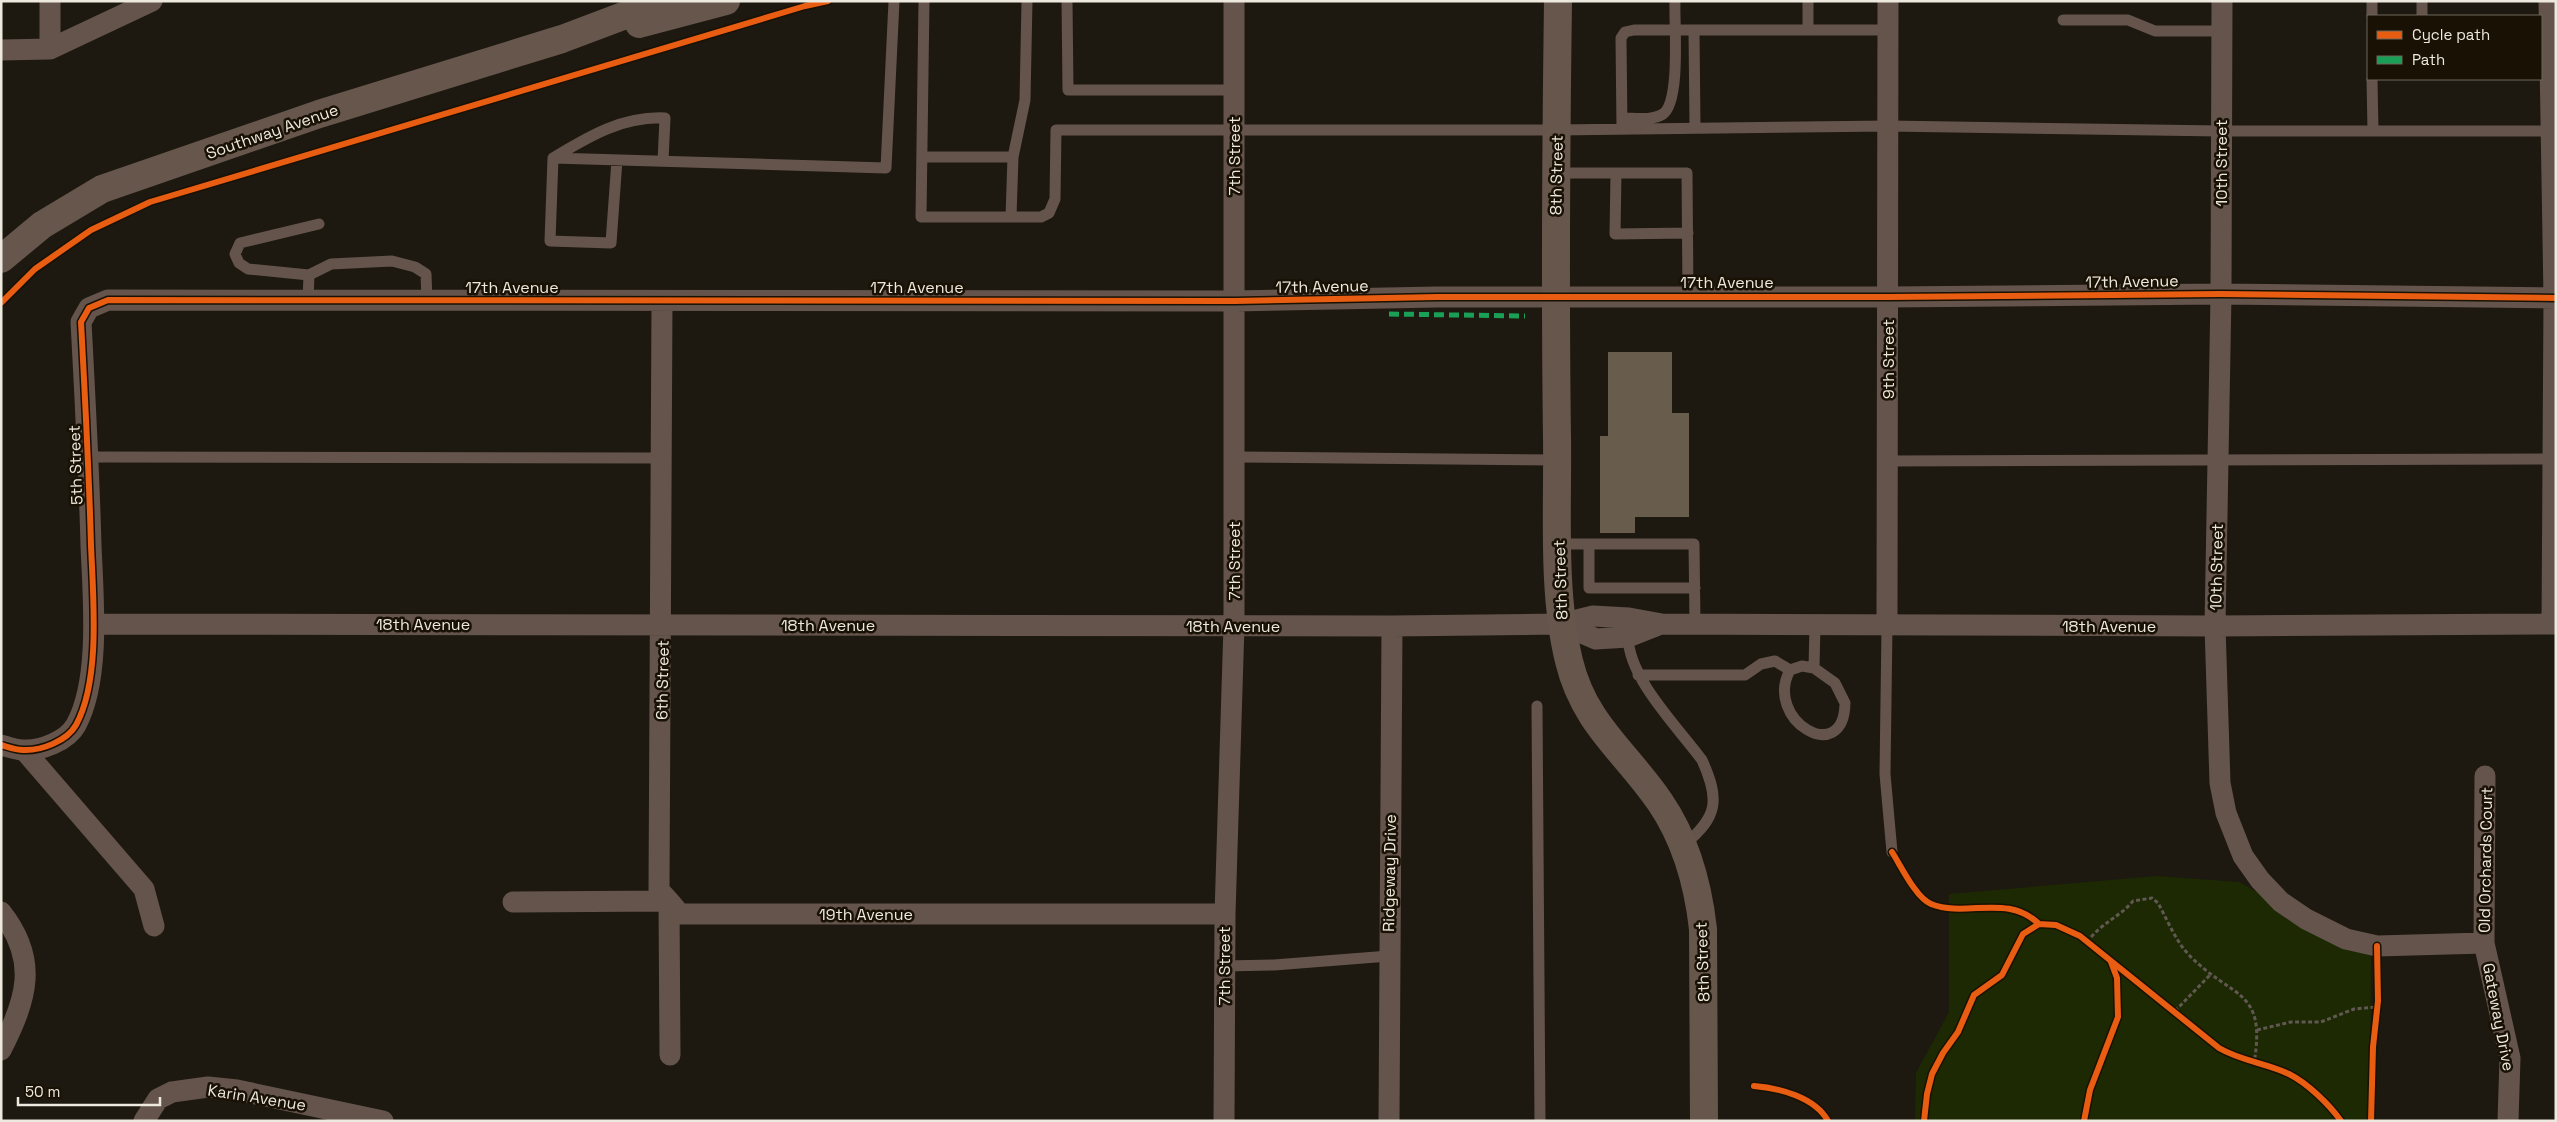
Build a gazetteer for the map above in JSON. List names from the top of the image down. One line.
{"streets":{"main road":["Southway Avenue","8th Street"],"street":["7th Street","10th Street","17th Avenue","9th Street","5th Street","18th Avenue","6th Street","Old Orchards Court","Ridgeway Drive","19th Avenue","Gateway Drive","Karin Avenue"]},"crossings":[["7th Street","17th Avenue"],["7th Street","18th Avenue"],["7th Street","19th Avenue"],["10th Street","17th Avenue"],["10th Street","18th Avenue"],["10th Street","Old Orchards Court"],["10th Street","Gateway Drive"],["8th Street","17th Avenue"],["8th Street","18th Avenue"],["17th Avenue","9th Street"],["17th Avenue","5th Street"],["17th Avenue","6th Street"],["9th Street","18th Avenue"],["5th Street","18th Avenue"],["18th Avenue","6th Street"],["18th Avenue","Ridgeway Drive"],["6th Street","19th Avenue"],["Old Orchards Court","Gateway Drive"]],"legend":["Cycle path","Path"],"scale_bar":"50 m"}
